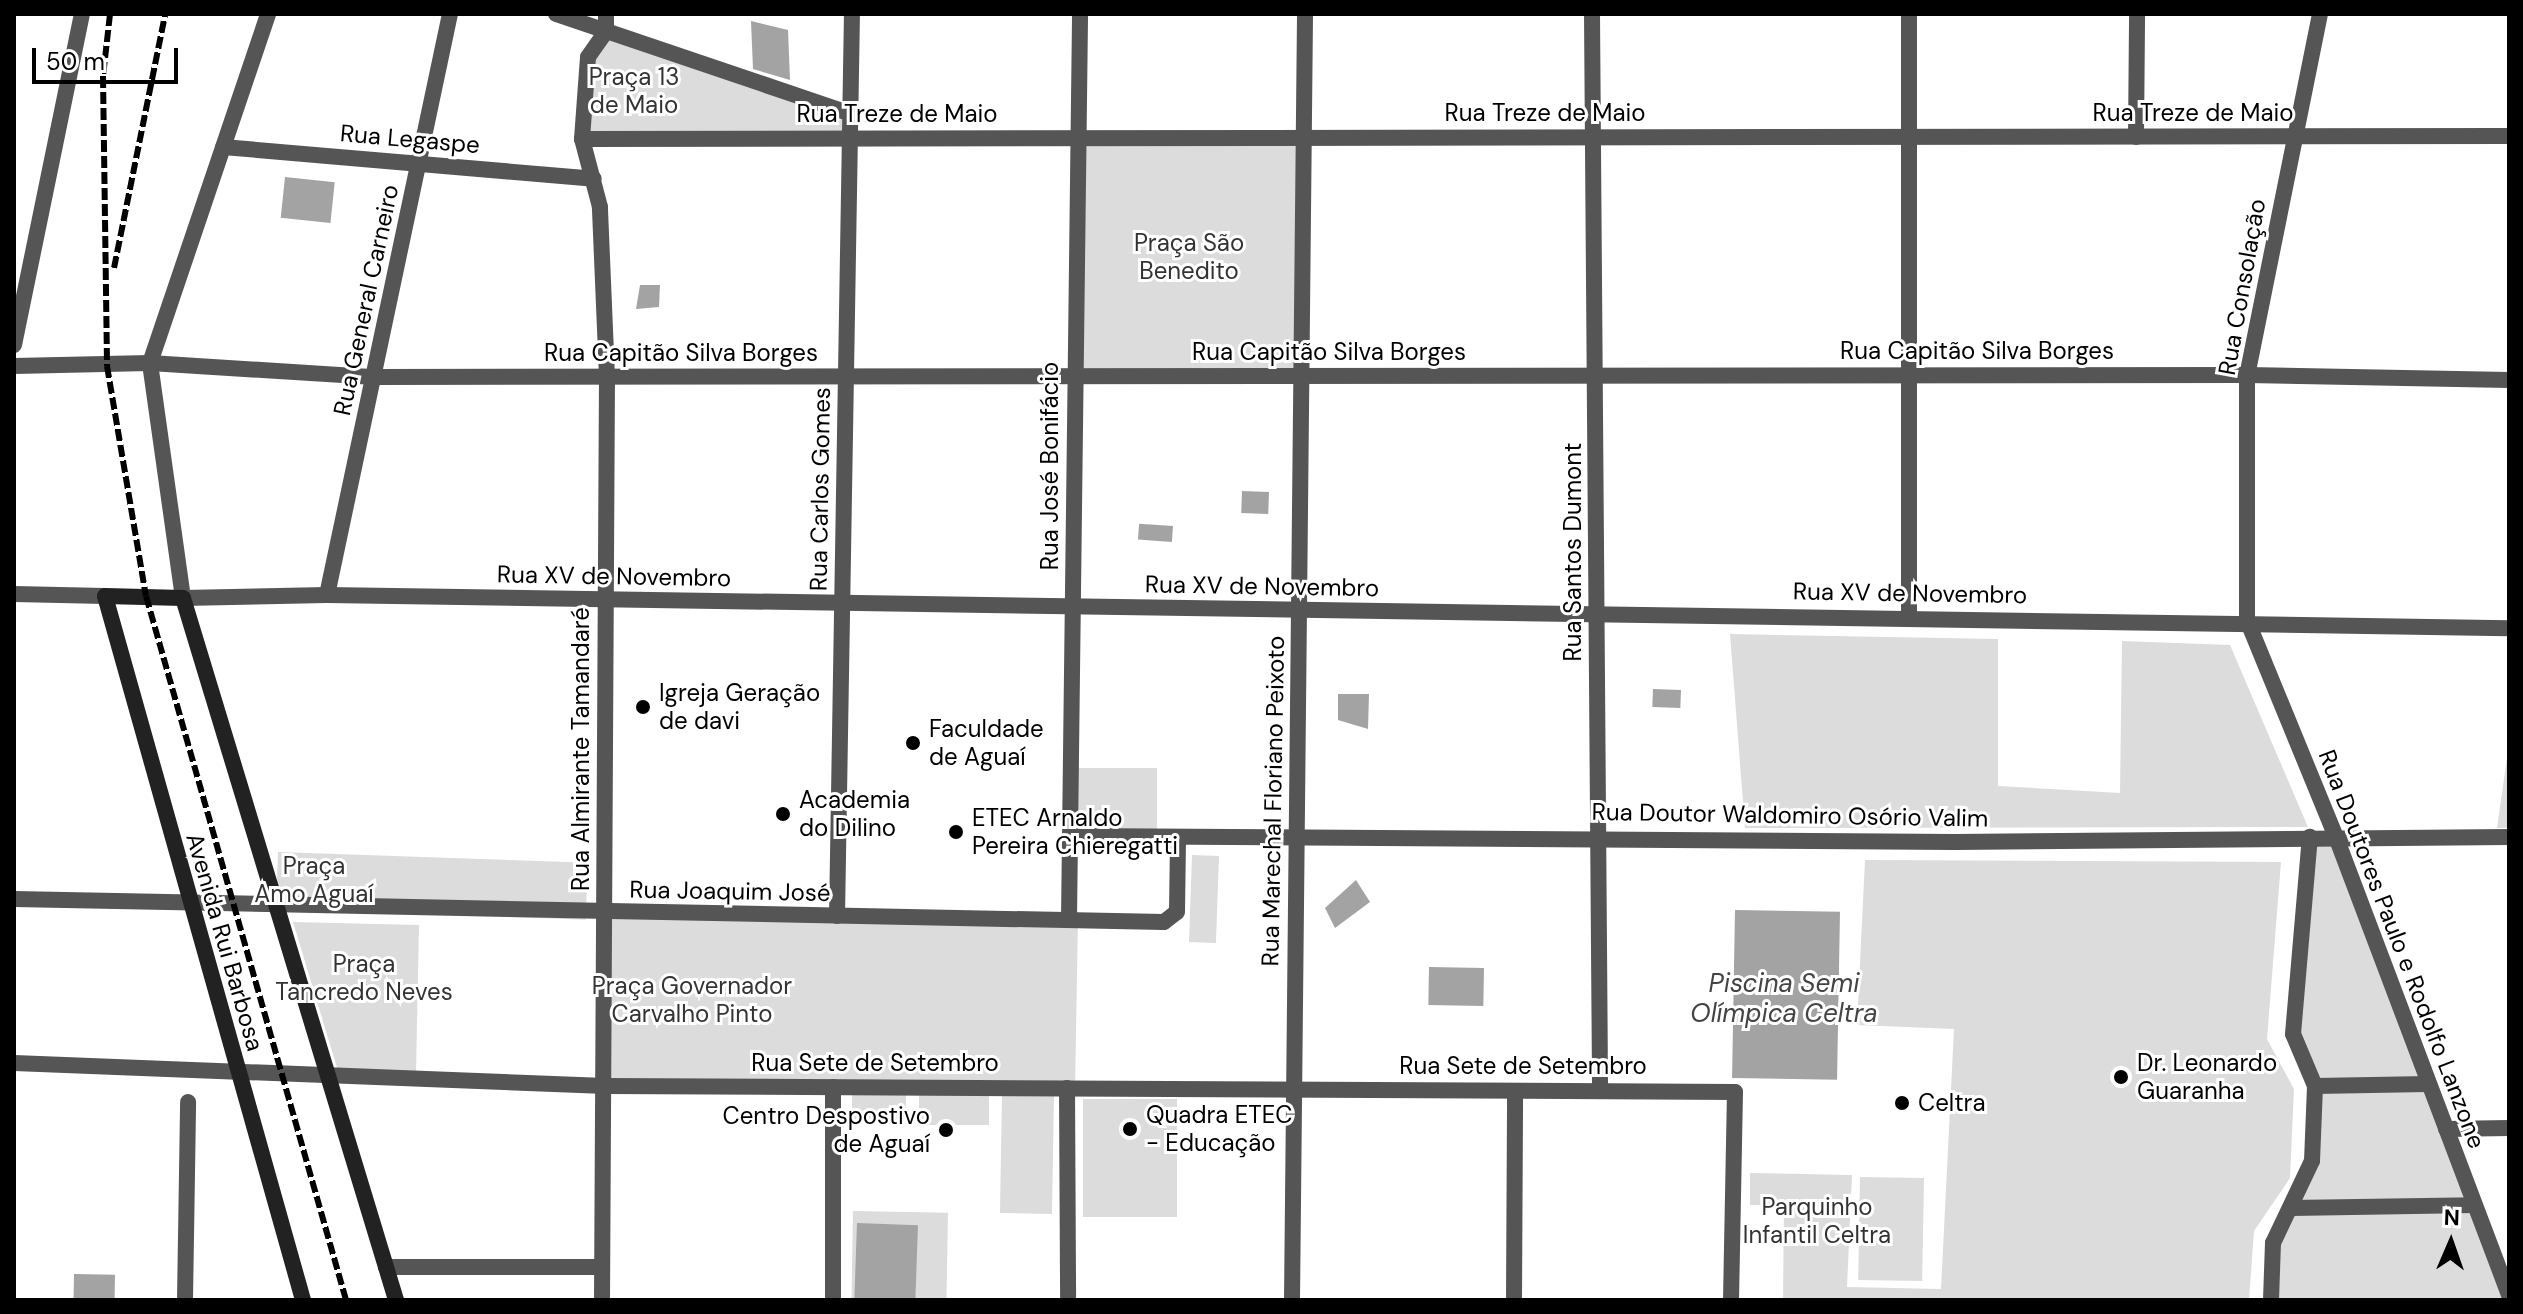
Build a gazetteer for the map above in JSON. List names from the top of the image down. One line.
{"streets":{"main road":["Rua XV de Novembro","Avenida Rui Barbosa"],"street":["Rua Treze de Maio","Rua Legaspe","Rua Consolação","Rua General Carneiro","Rua Capitão Silva Borges","Rua José Bonifácio","Rua Carlos Gomes","Rua Santos Dumont","Rua Almirante Tamandaré","Rua Marechal Floriano Peixoto","Rua Doutor Waldomiro Osório Valim","Rua Joaquim José","Rua Doutores Paulo e Rodolfo Lanzone","Rua Sete de Setembro"]},"crossings":[["Rua Treze de Maio","Rua Consolação"],["Rua Treze de Maio","Rua José Bonifácio"],["Rua Treze de Maio","Rua Carlos Gomes"],["Rua Treze de Maio","Rua Santos Dumont"],["Rua Treze de Maio","Rua Almirante Tamandaré"],["Rua Treze de Maio","Rua Marechal Floriano Peixoto"],["Rua Legaspe","Rua General Carneiro"],["Rua Legaspe","Rua Almirante Tamandaré"],["Rua Consolação","Rua Capitão Silva Borges"],["Rua Consolação","Rua XV de Novembro"],["Rua Consolação","Rua Doutores Paulo e Rodolfo Lanzone"],["Rua General Carneiro","Rua Capitão Silva Borges"],["Rua General Carneiro","Rua XV de Novembro"],["Rua Capitão Silva Borges","Rua José Bonifácio"],["Rua Capitão Silva Borges","Rua Carlos Gomes"],["Rua Capitão Silva Borges","Rua Santos Dumont"],["Rua Capitão Silva Borges","Rua Almirante Tamandaré"],["Rua Capitão Silva Borges","Rua Marechal Floriano Peixoto"],["Rua José Bonifácio","Rua XV de Novembro"],["Rua José Bonifácio","Rua Doutor Waldomiro Osório Valim"],["Rua José Bonifácio","Rua Joaquim José"],["Rua Carlos Gomes","Rua XV de Novembro"],["Rua Carlos Gomes","Rua Joaquim José"],["Rua Santos Dumont","Rua XV de Novembro"],["Rua Santos Dumont","Rua Doutor Waldomiro Osório Valim"],["Rua Santos Dumont","Rua Sete de Setembro"],["Rua XV de Novembro","Rua Almirante Tamandaré"],["Rua XV de Novembro","Rua Marechal Floriano Peixoto"],["Rua XV de Novembro","Avenida Rui Barbosa"],["Rua XV de Novembro","Rua Doutores Paulo e Rodolfo Lanzone"],["Rua Almirante Tamandaré","Rua Joaquim José"],["Rua Almirante Tamandaré","Rua Sete de Setembro"],["Rua Marechal Floriano Peixoto","Rua Doutor Waldomiro Osório Valim"],["Rua Marechal Floriano Peixoto","Rua Sete de Setembro"],["Rua Doutor Waldomiro Osório Valim","Rua Joaquim José"],["Rua Doutor Waldomiro Osório Valim","Rua Doutores Paulo e Rodolfo Lanzone"]],"water":["Piscina Semi Olímpica Celtra"],"parks":["Praça 13 de Maio","Praça São Benedito","Praça Amo Aguaí","Praça Tancredo Neves","Praça Governador Carvalho Pinto","Parquinho Infantil Celtra"],"places":["Igreja Geração de davi","Faculdade de Aguaí","Academia do Dilino","ETEC Arnaldo Pereira Chieregatti","Dr. Leonardo Guaranha","Celtra","Quadra ETEC - Educação","Centro Despostivo de Aguaí"],"scale_bar":"50 m","north":"top"}
